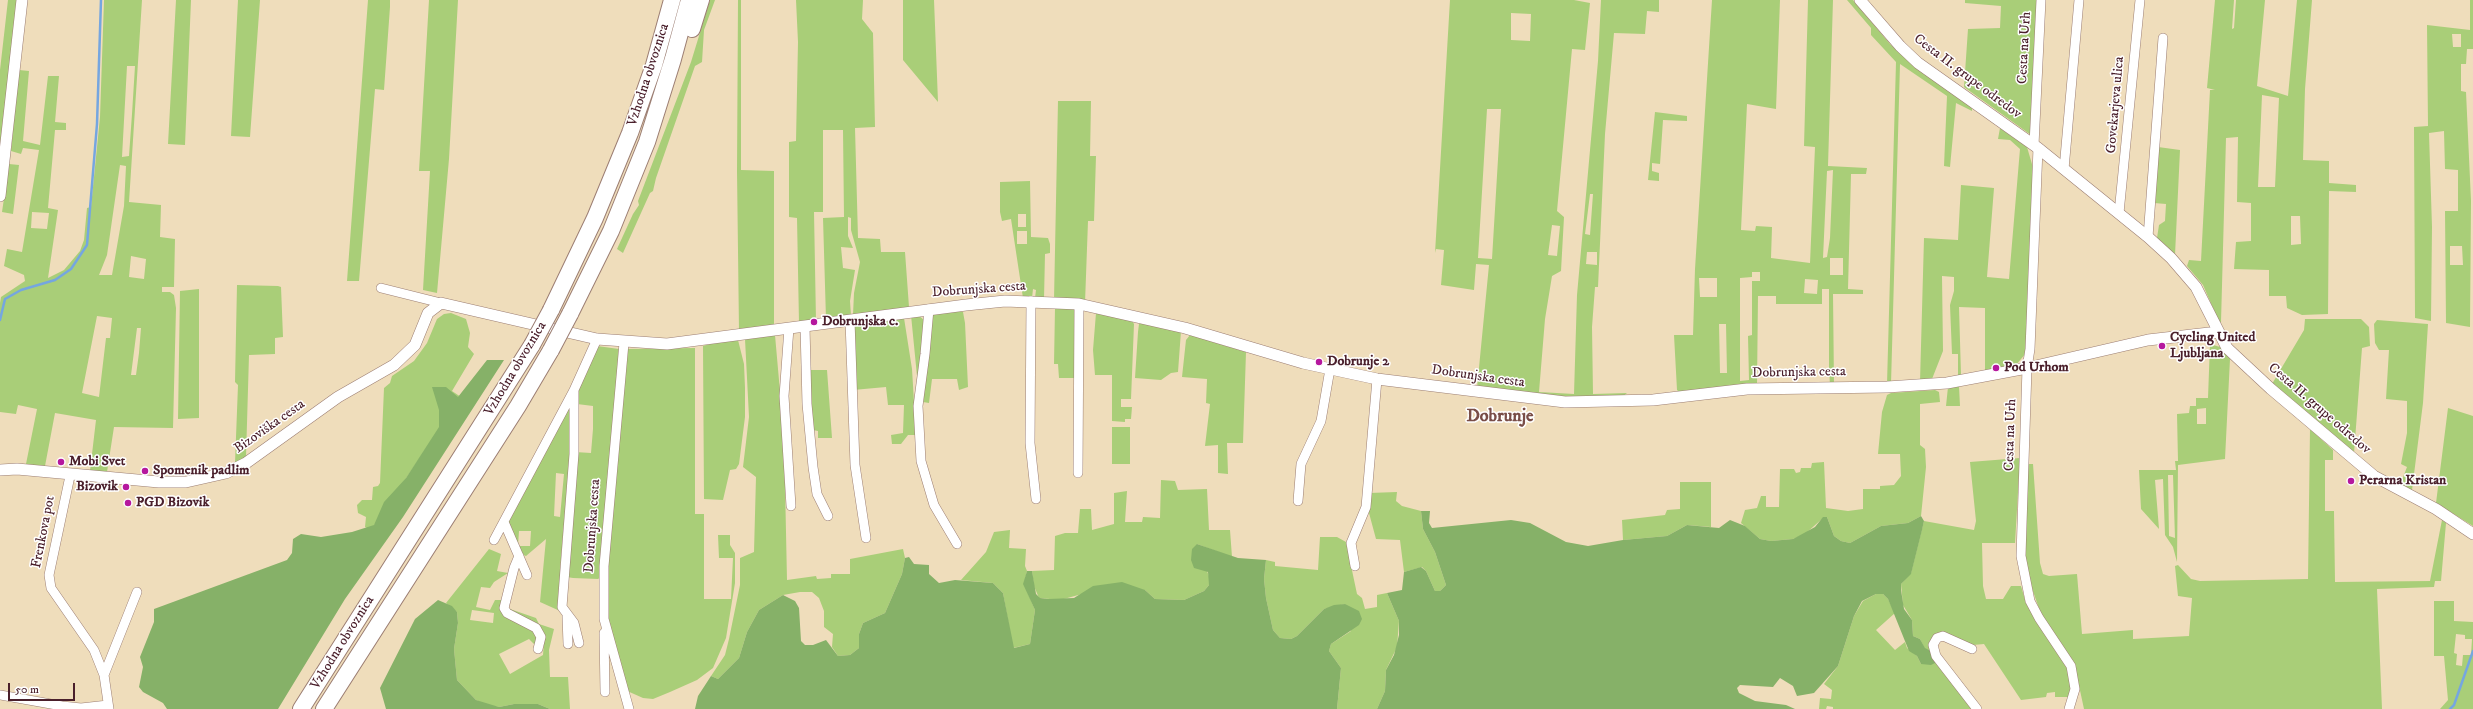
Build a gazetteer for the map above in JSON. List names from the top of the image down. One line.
{"streets":{"highway":["Vzhodna obvoznica"],"street":["Cesta na Urh","Cesta II. grupe odredov","Govekarjeva ulica","Dobrunjska cesta","Bizoviška cesta","Frenkova pot"]},"crossings":[["Cesta na Urh","Cesta II. grupe odredov"],["Cesta na Urh","Dobrunjska cesta"],["Cesta II. grupe odredov","Govekarjeva ulica"],["Cesta II. grupe odredov","Dobrunjska cesta"],["Dobrunjska cesta","Bizoviška cesta"],["Bizoviška cesta","Frenkova pot"]],"districts":["Dobrunje"],"places":["Dobrunjska c.","Cycling United Ljubljana","Dobrunje 2","Pod Urhom","Mobi Svet","Spomenik padlim","Perarna Kristan","Bizovik","PGD Bizovik"],"scale_bar":"50 m"}
